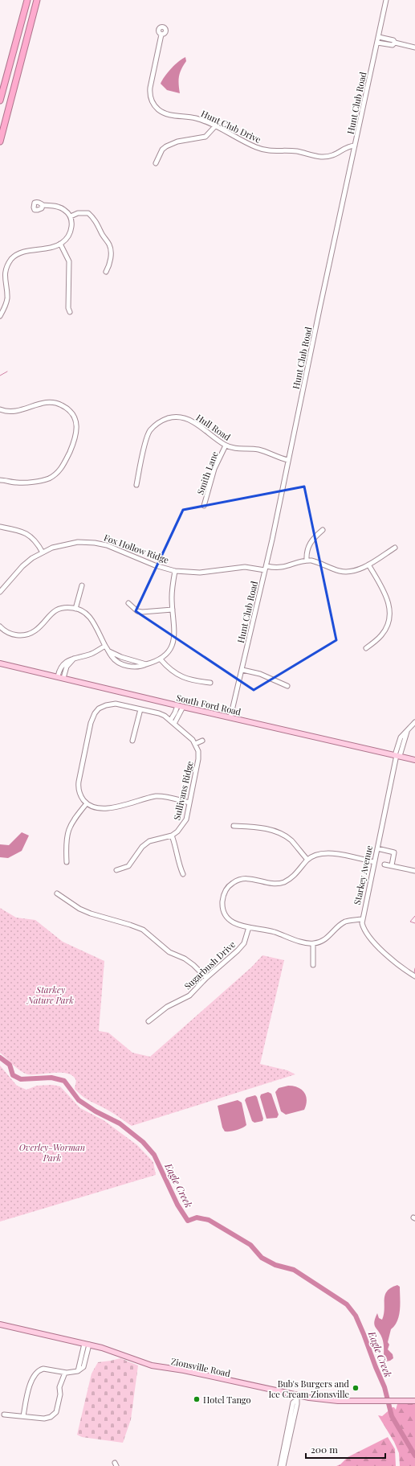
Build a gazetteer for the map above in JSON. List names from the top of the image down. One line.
{"streets":{"main road":["South Ford Road","Zionsville Road"],"street":["Hunt Club Road","Hunt Club Drive","Hull Road","Smith Lane","Fox Hollow Ridge","Sullivans Ridge","Starkey Avenue","Sugarbush Drive"]},"crossings":[["Hunt Club Road","Hunt Club Drive"],["Hunt Club Road","Hull Road"],["Hunt Club Road","Fox Hollow Ridge"],["Hunt Club Road","South Ford Road"],["Hull Road","Smith Lane"],["South Ford Road","Starkey Avenue"]],"water":["Eagle Creek"],"parks":["Starkey Nature Park","Overley-Worman Park"],"places":["Bub's Burgers and Ice Cream Zionsville","Hotel Tango"],"scale_bar":"200 m"}
